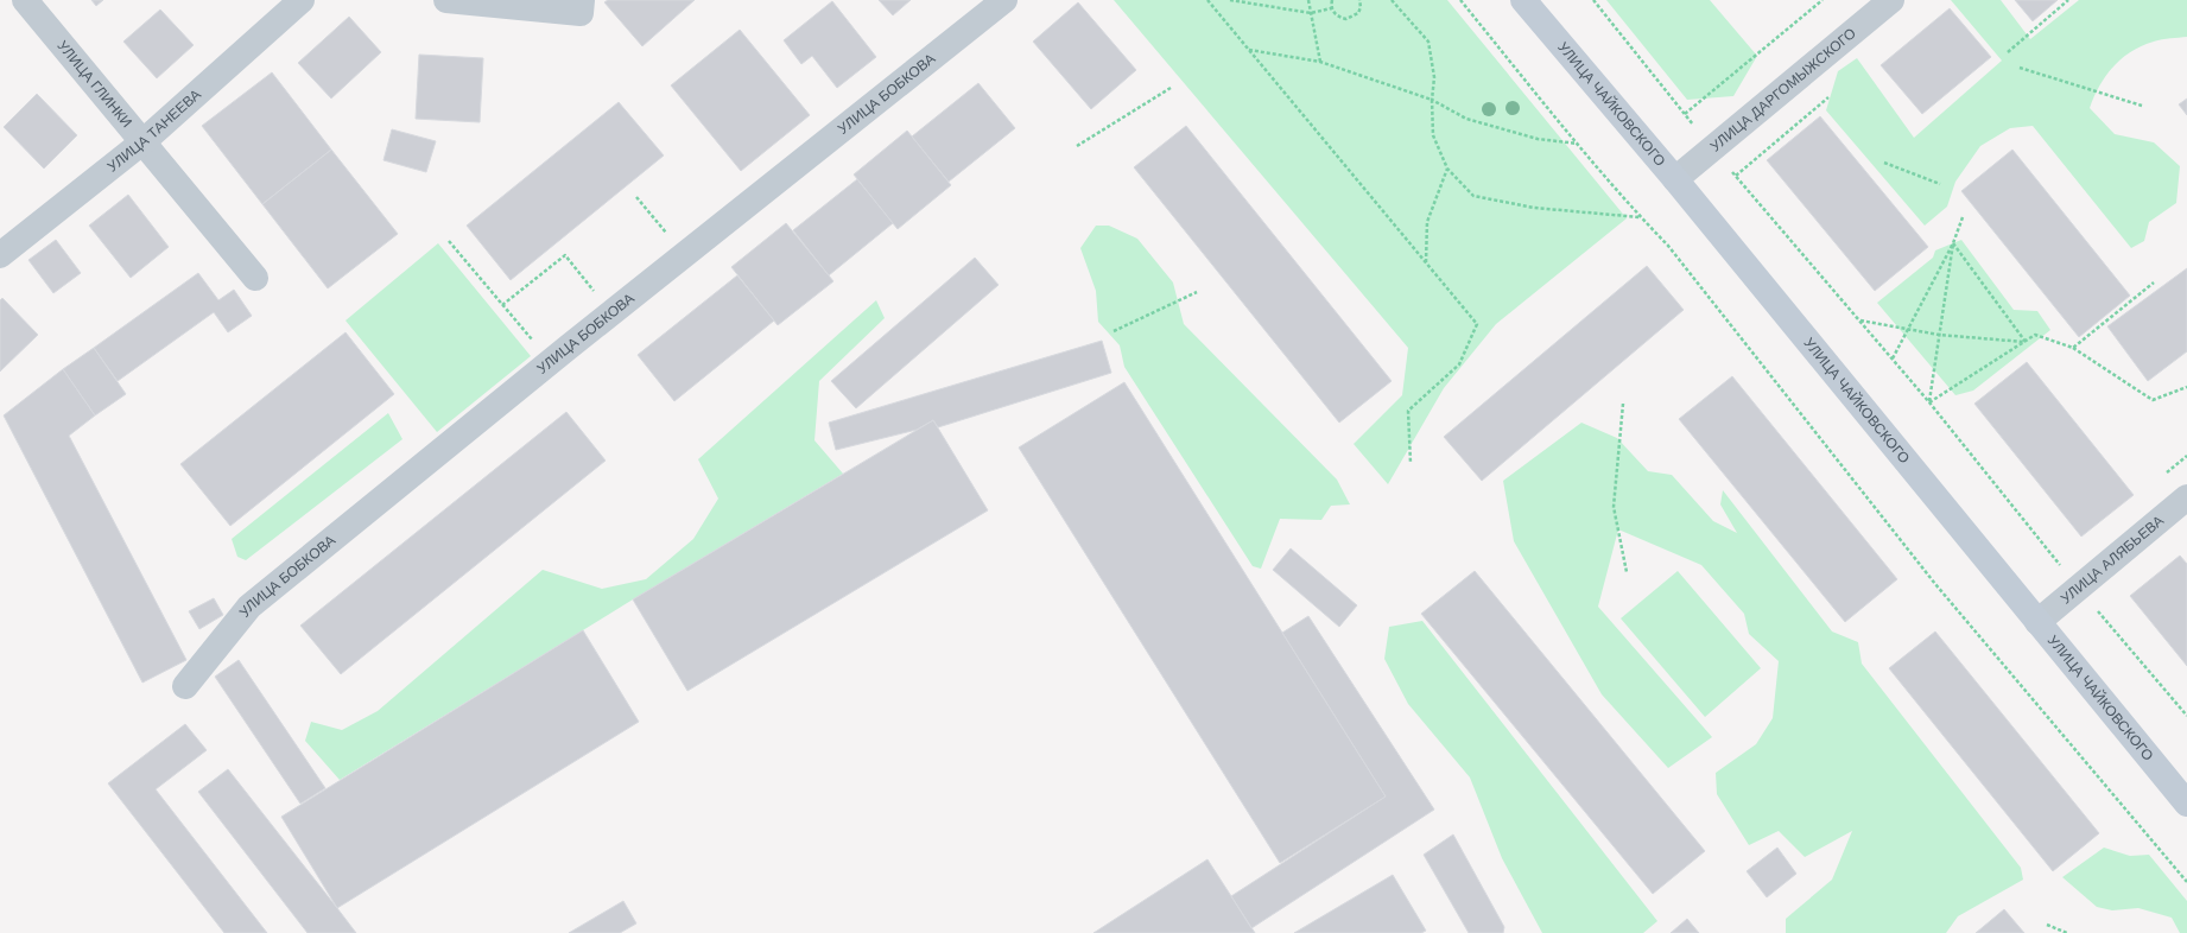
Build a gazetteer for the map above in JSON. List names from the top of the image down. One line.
{"streets":{"main road":["УЛИЦА ЧАЙКОВСКОГО"],"street":["УЛИЦА ГЛИНКИ","УЛИЦА ДАРГОМЫЖСКОГО","УЛИЦА БОБКОВА","УЛИЦА ТАНЕЕВА","УЛИЦА АЛЯБЬЕВА"]},"crossings":[["УЛИЦА ГЛИНКИ","УЛИЦА ТАНЕЕВА"],["УЛИЦА ДАРГОМЫЖСКОГО","УЛИЦА ЧАЙКОВСКОГО"],["УЛИЦА ЧАЙКОВСКОГО","УЛИЦА АЛЯБЬЕВА"]]}
